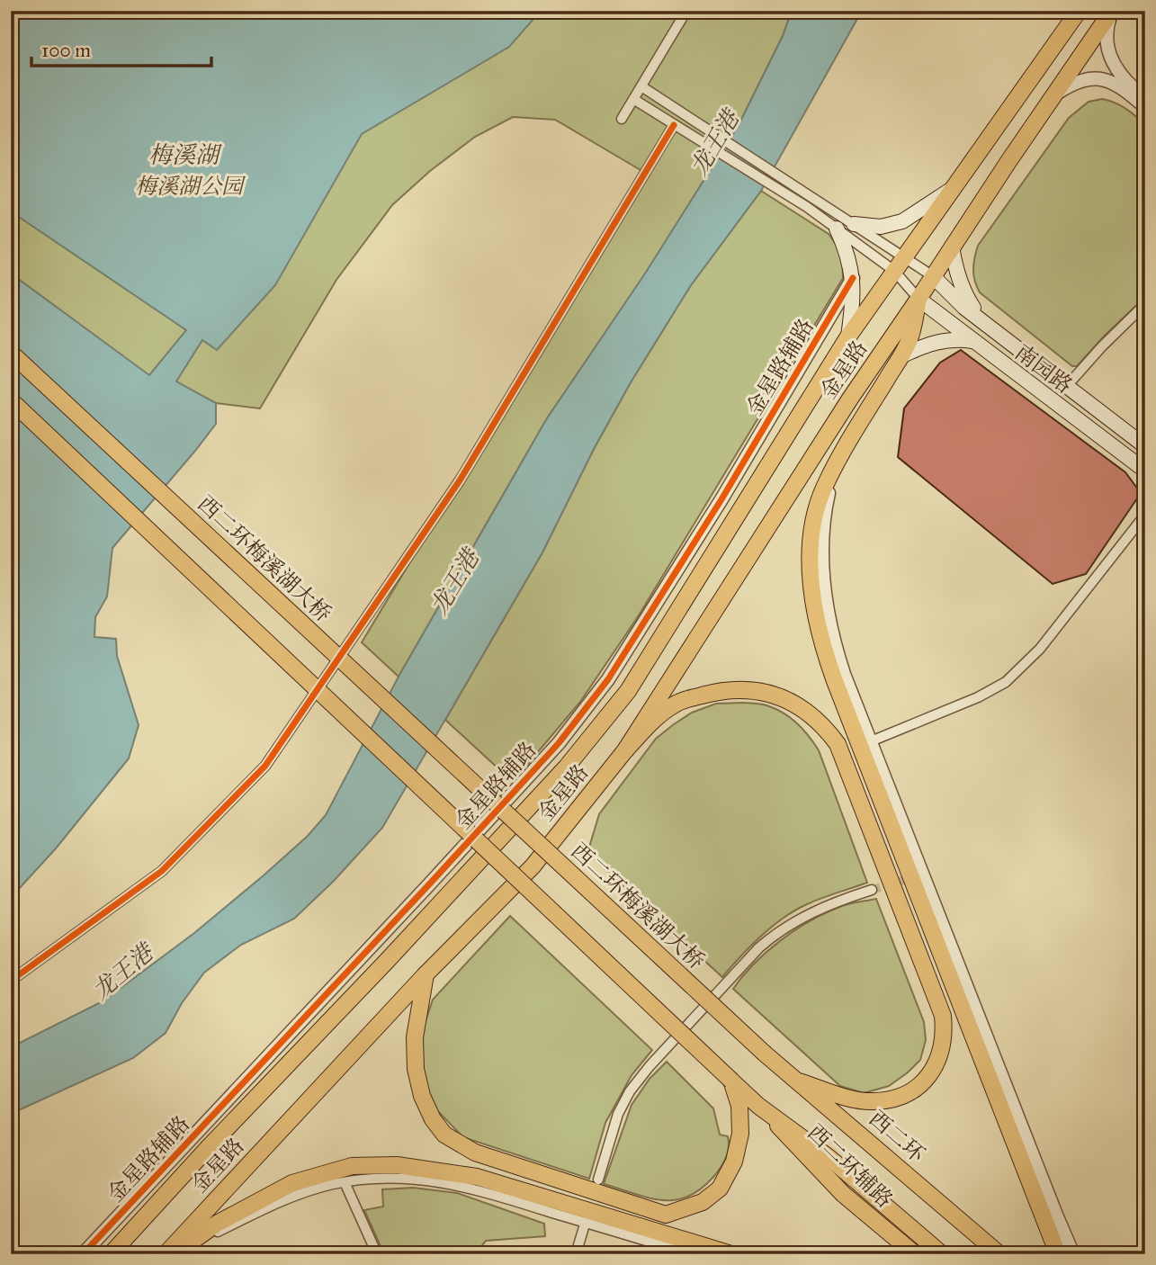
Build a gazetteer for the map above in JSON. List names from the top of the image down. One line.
{"streets":{"main road":["南园路","金星路","西二环梅溪湖大桥","西二环","西二环辅路"],"street":["金星路辅路"]},"crossings":[["南园路","金星路"],["西二环梅溪湖大桥","西二环"]],"water":["龙王港","梅溪湖"],"parks":["梅溪湖公园"],"scale_bar":"100 m"}
